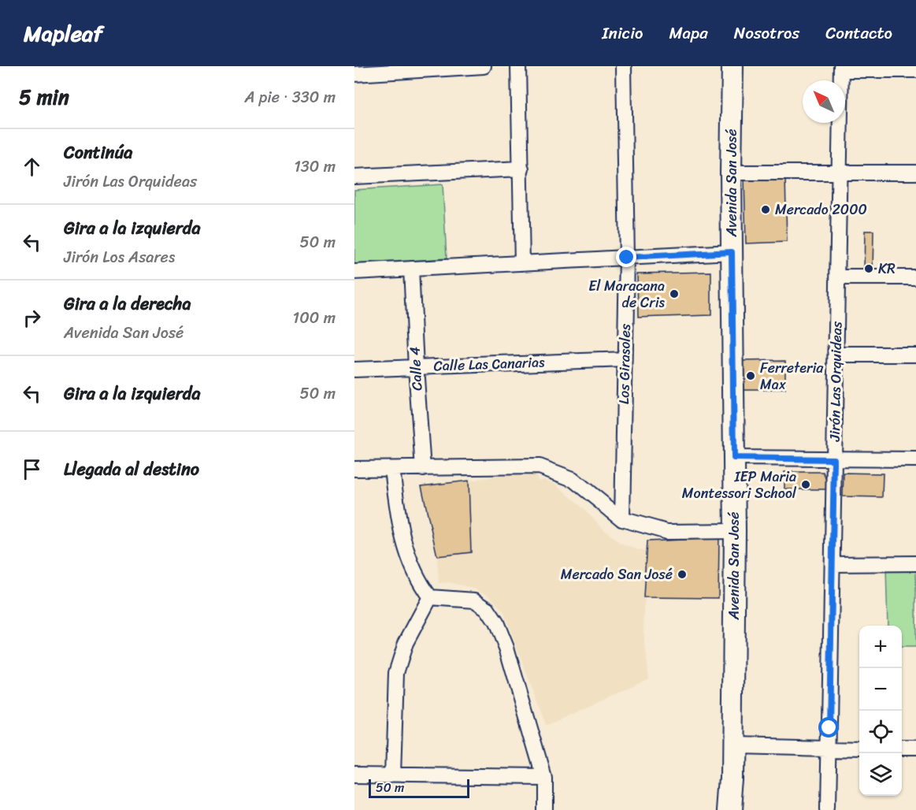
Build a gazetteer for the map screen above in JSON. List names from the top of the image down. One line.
{"streets":{"street":["Avenida San José","Calle Las Canarias","Los Girasoles","Calle 4","Jirón Las Orquideas"]},"crossings":[["Calle Las Canarias","Los Girasoles"],["Calle Las Canarias","Calle 4"]],"places":["Mercado 2000","KR","El Maracana de Cris","Ferreteria Max","IEP Maria Montessori School","Mercado San José"],"scale_bar":"50 m","north":"top left","page":{"header":"Mapleaf","nav":["Inicio","Mapa","Nosotros","Contacto"],"heading":["5 min","A pie · 330 m"],"list":[["Continúa","Jirón Las Orquideas","130 m"],["Gira a la izquierda","Jirón Los Asares","50 m"],["Gira a la derecha","Avenida San José","100 m"],["Gira a la izquierda","50 m"],"Llegada al destino"],"map_buttons":["+","−"],"scale":"50 m"}}
